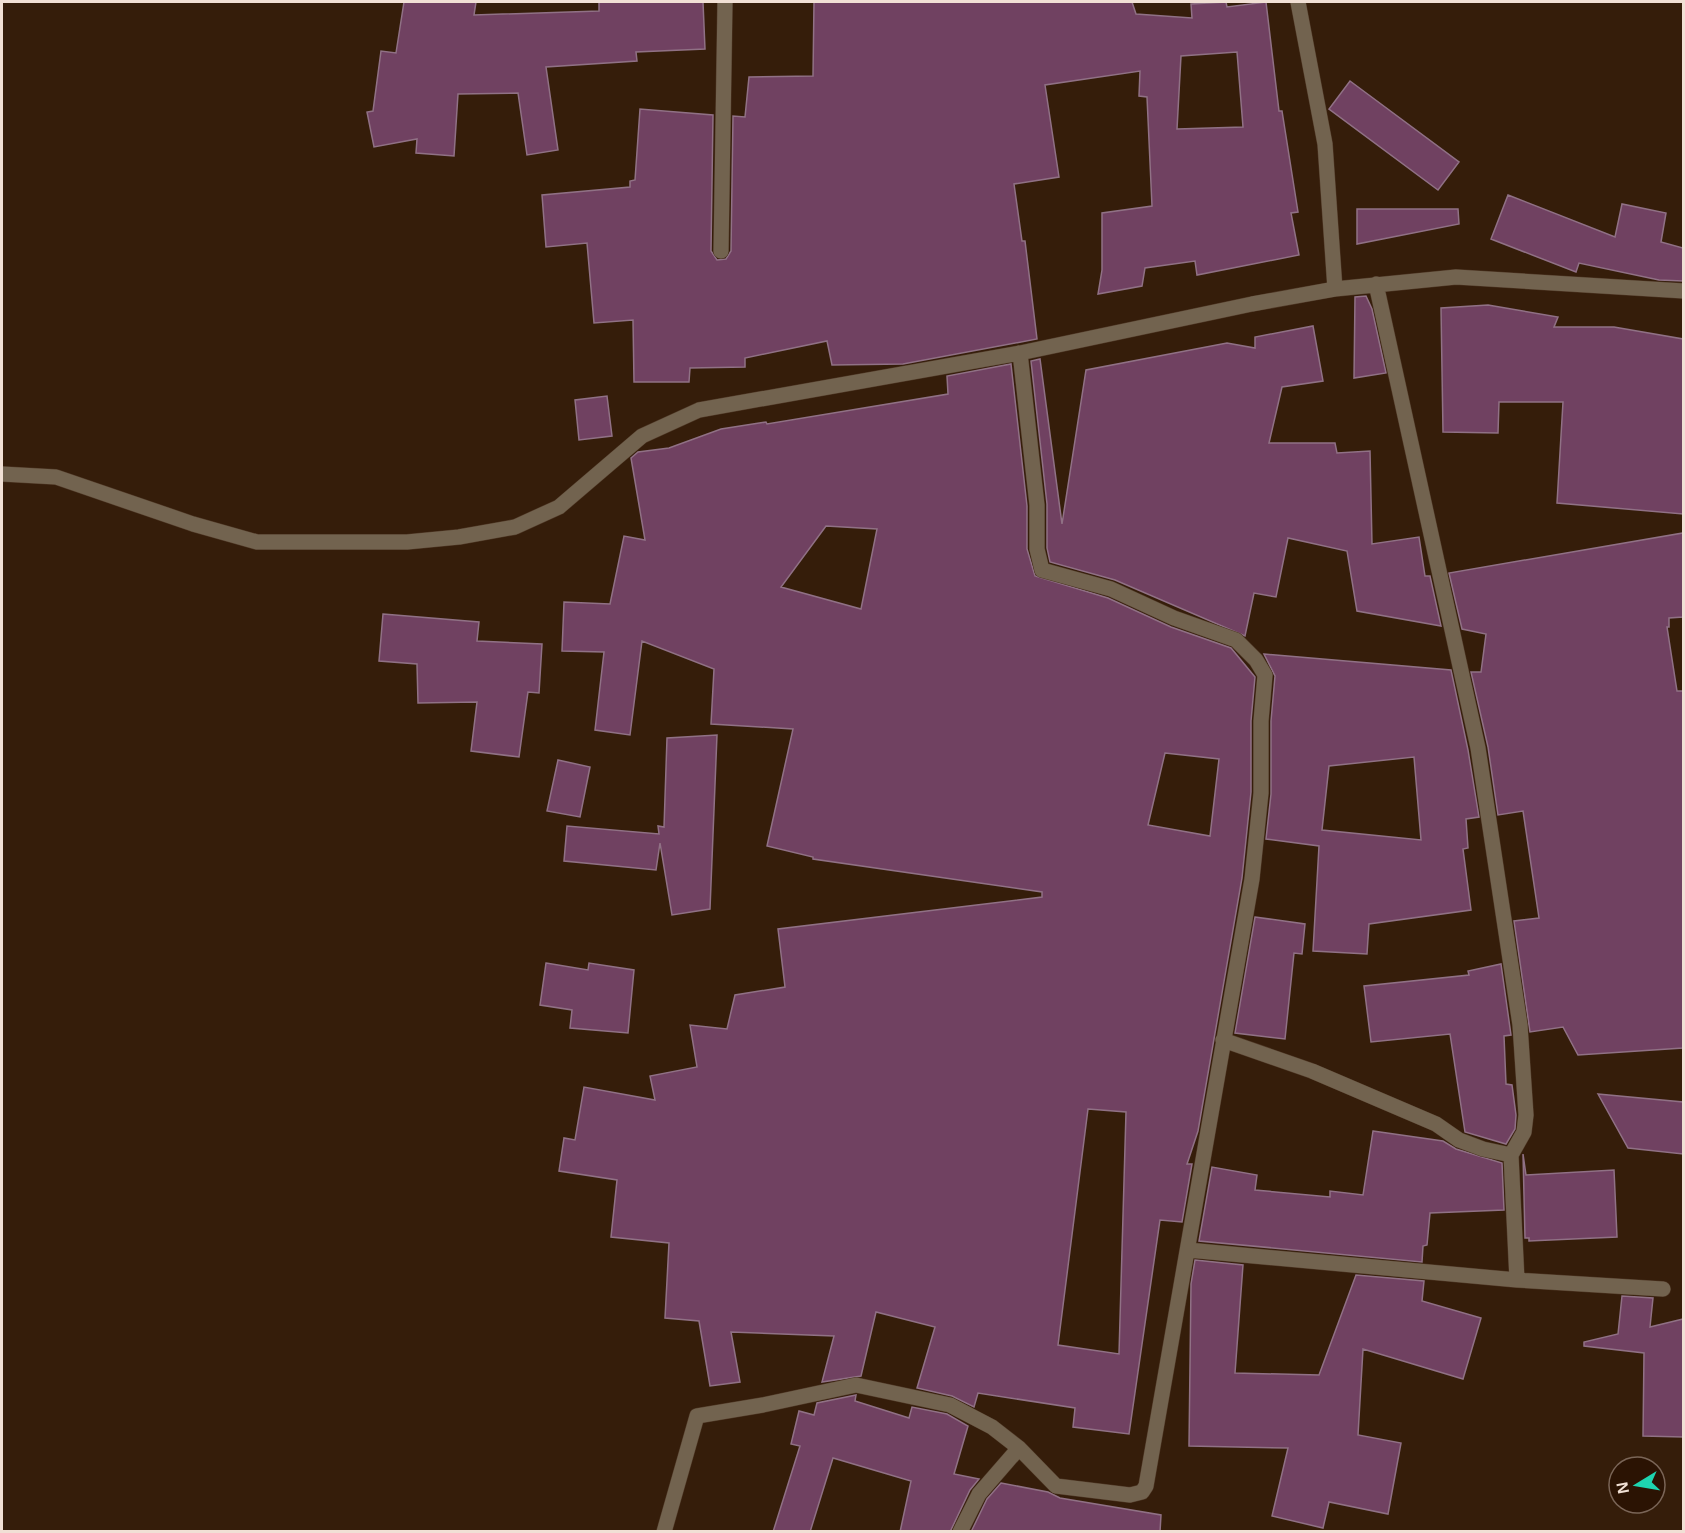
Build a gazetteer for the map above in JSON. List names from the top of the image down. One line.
{"north":"left"}
